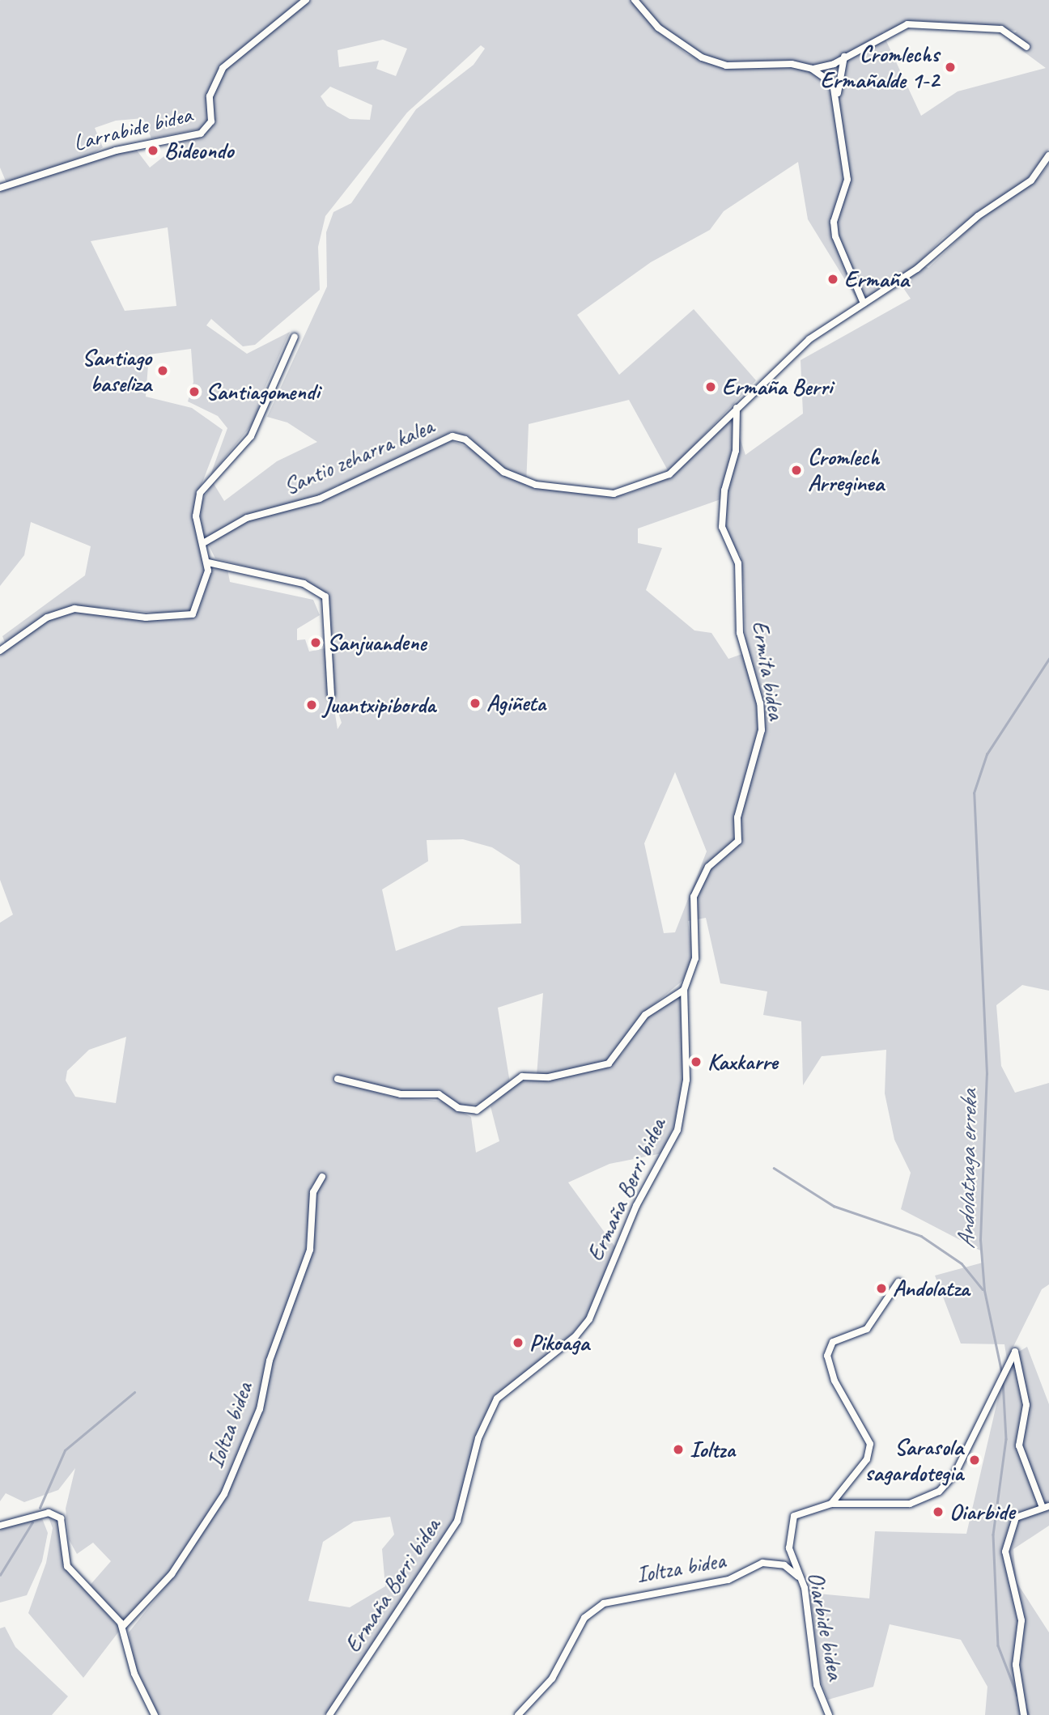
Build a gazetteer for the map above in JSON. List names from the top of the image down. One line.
{"streets":{"street":["Larrabide bidea","Santio zeharra kalea","Ermita bidea","Ermaña Berri bidea","Ioltza bidea","Oiarbide bidea"]},"crossings":[["Santio zeharra kalea","Ermita bidea"],["Ermita bidea","Ermaña Berri bidea"],["Ioltza bidea","Oiarbide bidea"]],"water":["Andolatxaga erreka"],"places":["Cromlechs Ermañalde 1-2","Bideondo","Ermaña","Santiago baseliza","Ermaña Berri","Santiagomendi","Cromlech Arreginea","Sanjuandene","Agiñeta","Juantxipiborda","Kaxkarre","Andolatza","Pikoaga","Ioltza","Sarasola sagardotegia","Oiarbide"]}
